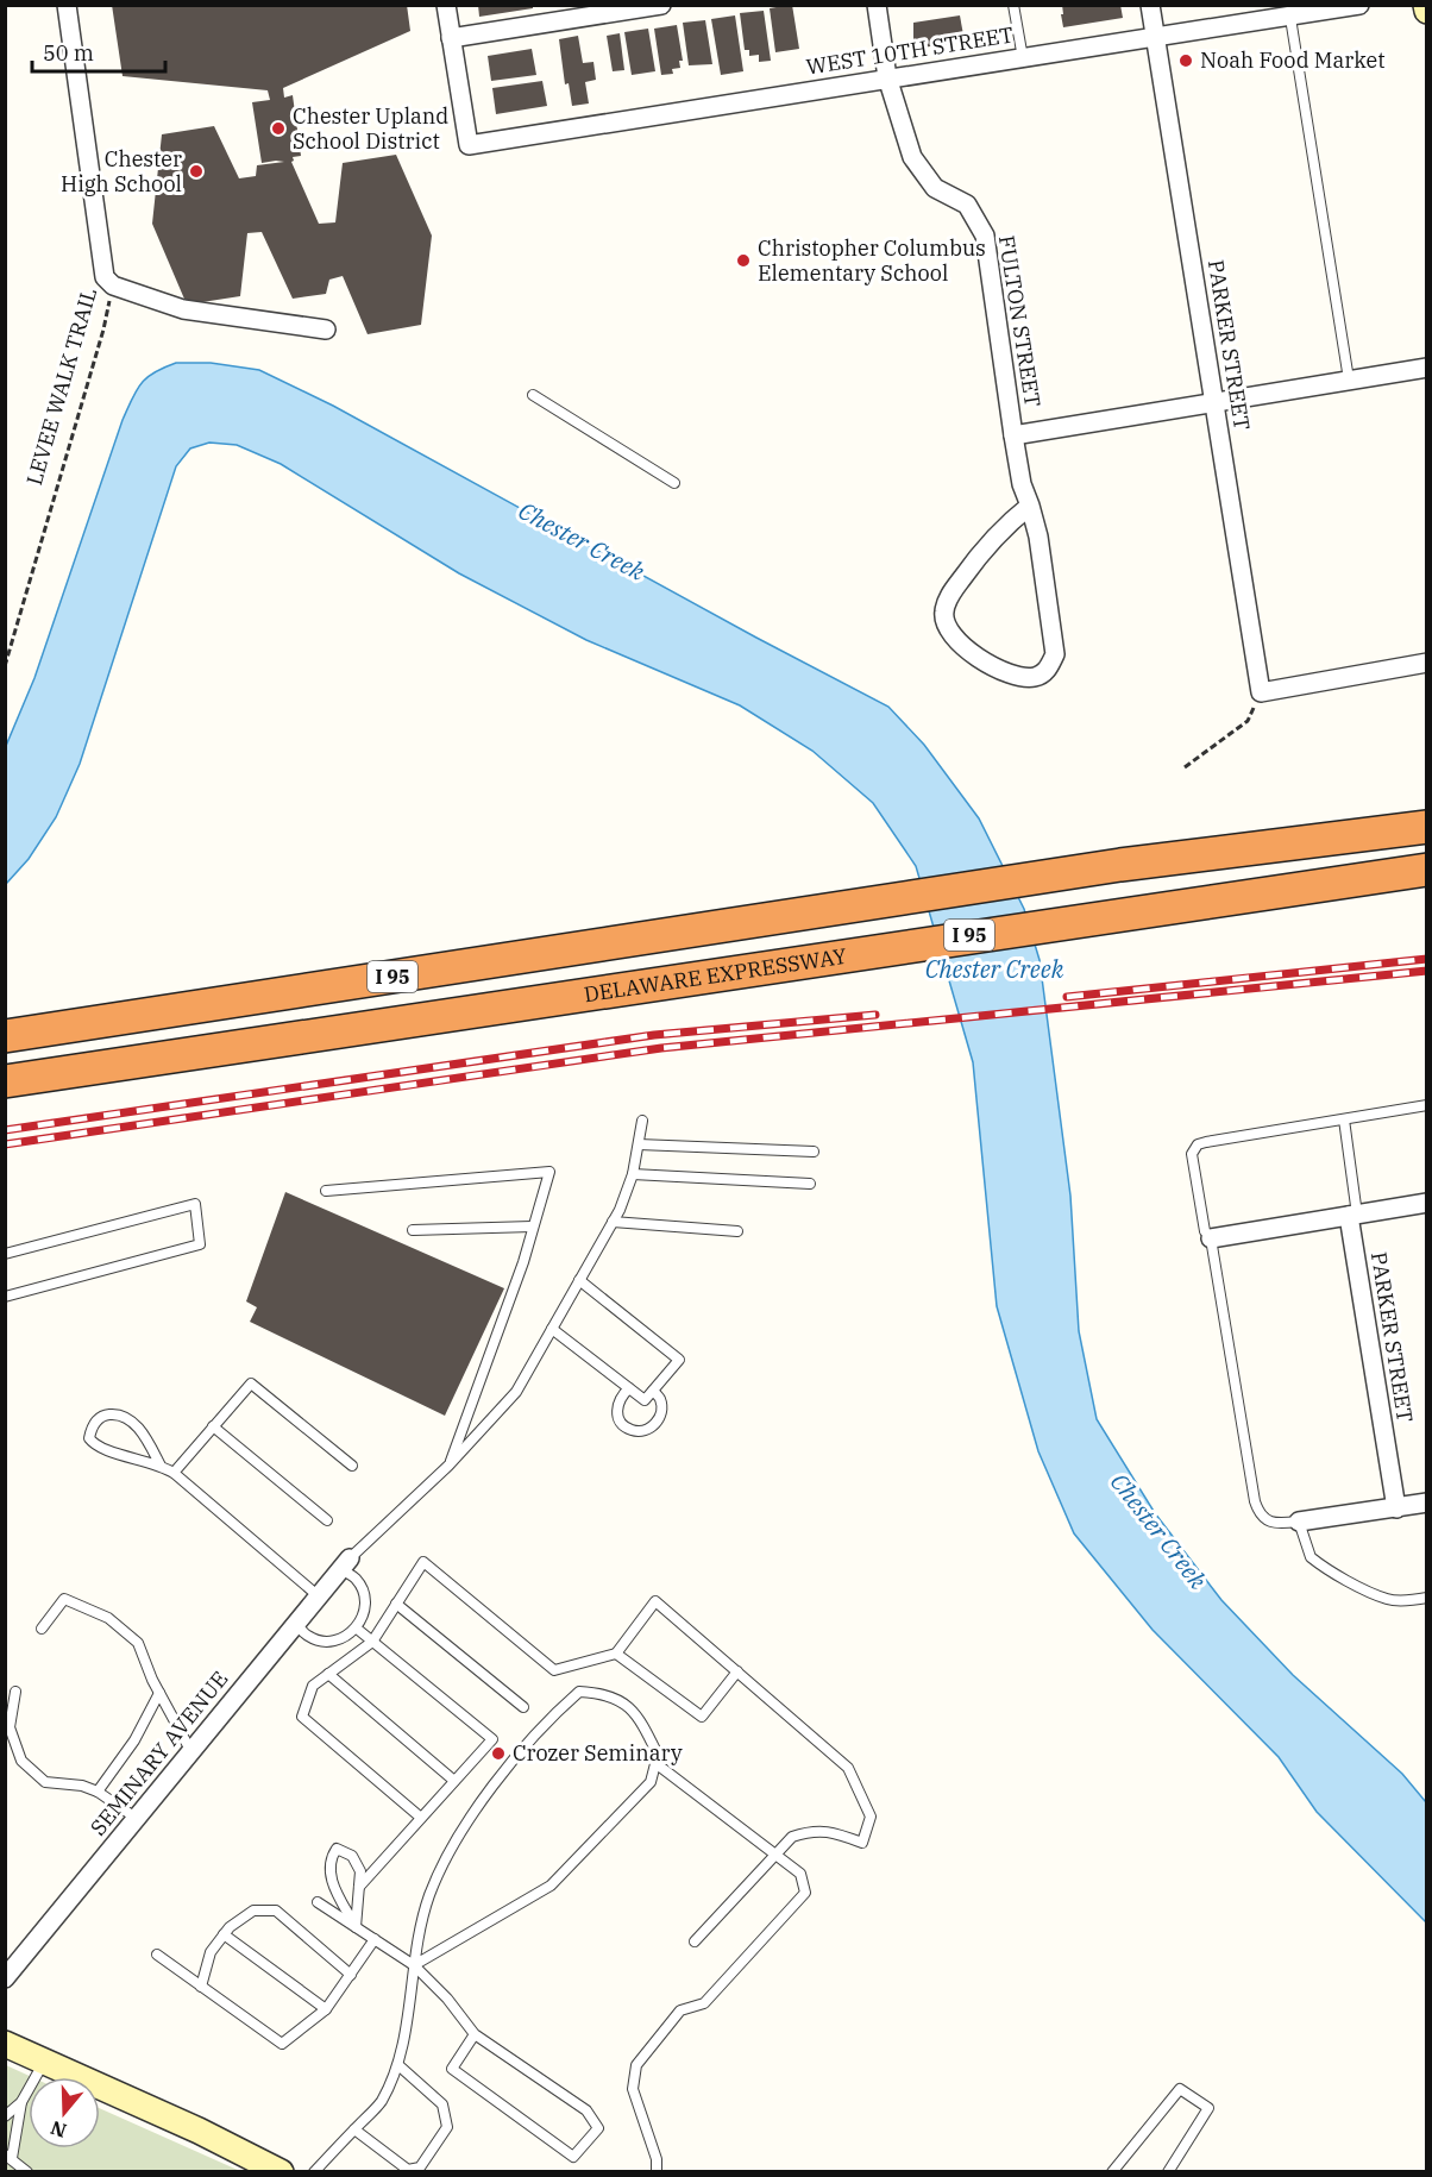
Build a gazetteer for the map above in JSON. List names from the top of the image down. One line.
{"streets":{"highway":["I 95","DELAWARE EXPRESSWAY"],"street":["WEST 10TH STREET","FULTON STREET","PARKER STREET","LEVEE WALK TRAIL","SEMINARY AVENUE"]},"crossings":[["WEST 10TH STREET","FULTON STREET"],["WEST 10TH STREET","PARKER STREET"]],"water":["Chester Creek"],"places":["Noah Food Market","Chester Upland School District","Chester High School","Christopher Columbus Elementary School","Crozer Seminary"],"scale_bar":"50 m","north":"bottom"}
